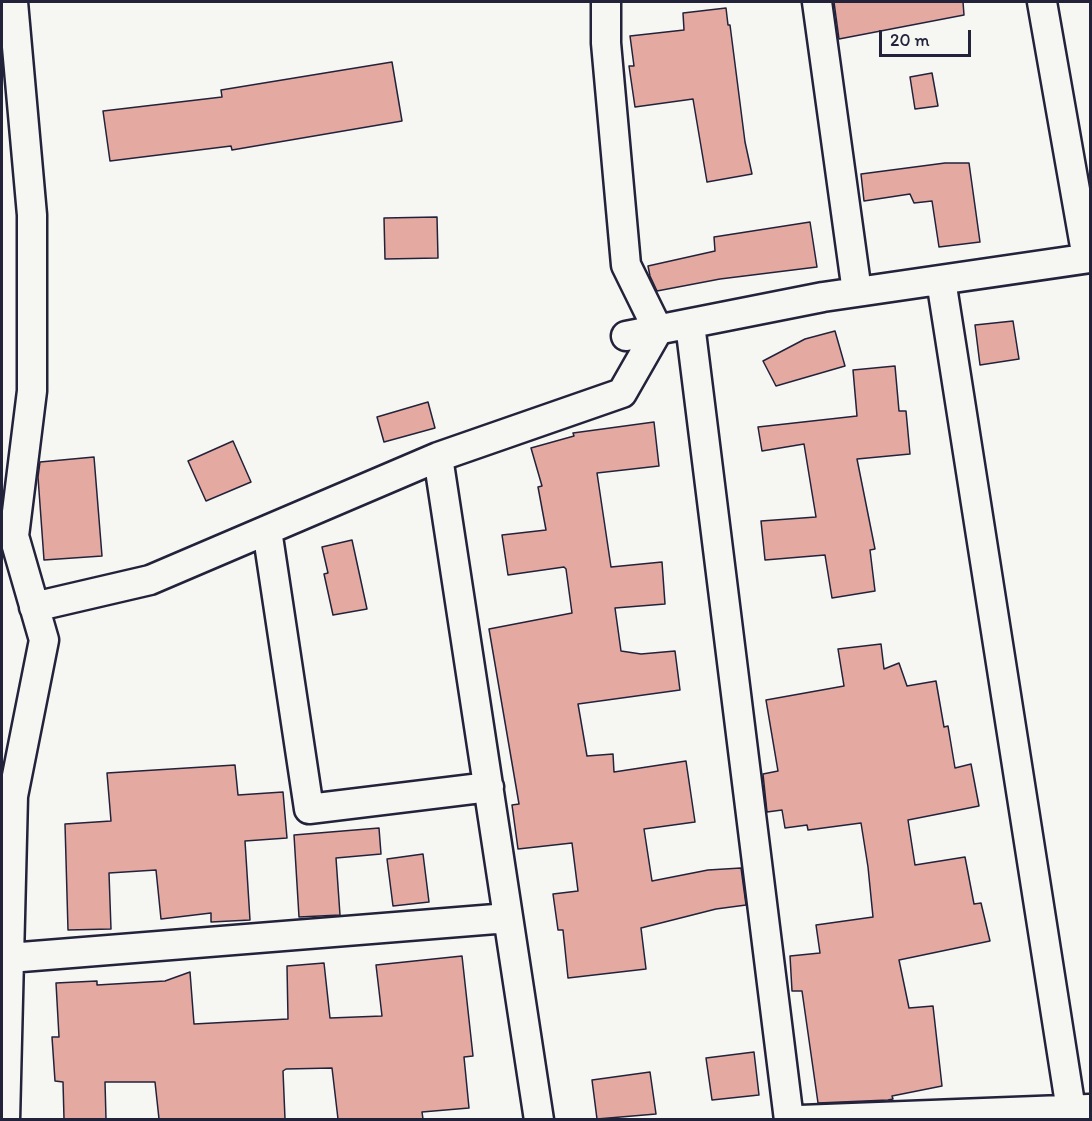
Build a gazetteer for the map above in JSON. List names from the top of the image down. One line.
{"scale_bar":"20 m"}
